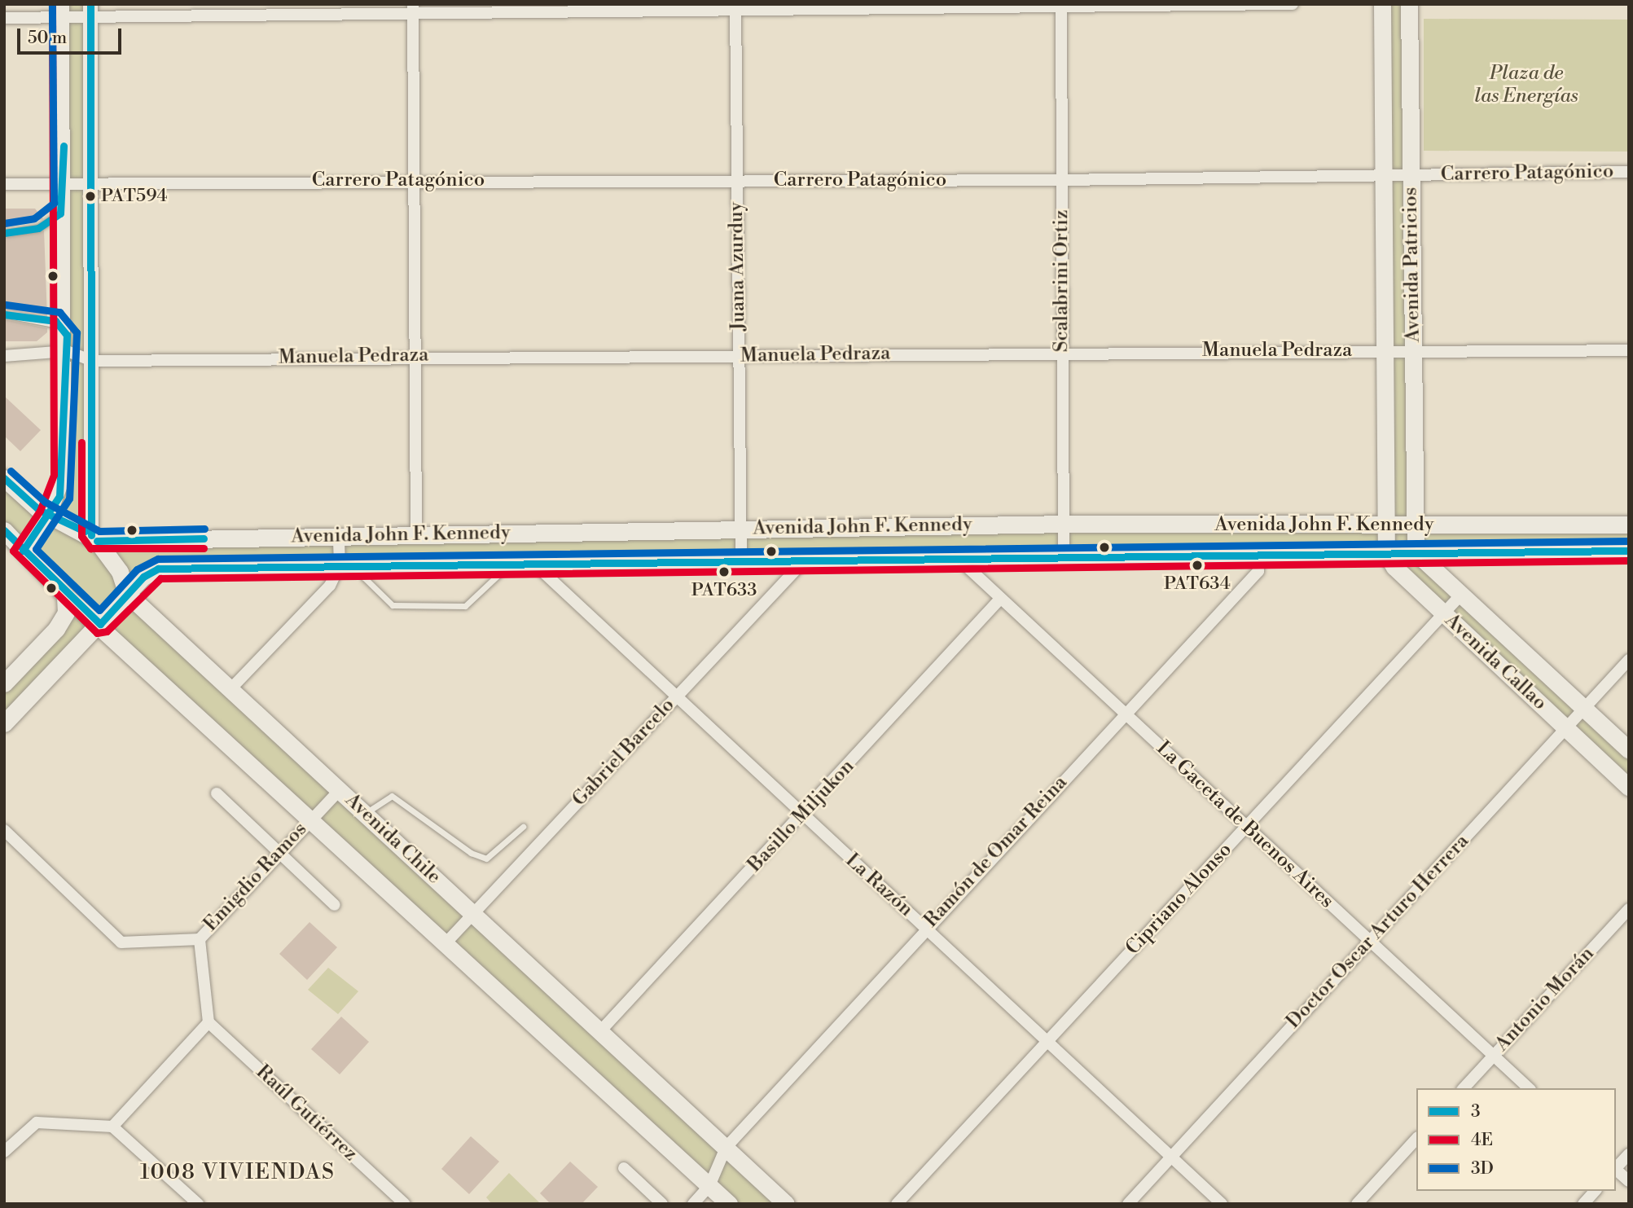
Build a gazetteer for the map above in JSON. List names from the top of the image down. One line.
{"streets":{"main road":["Avenida Patricios","Avenida John F. Kennedy","Avenida Callao","Avenida Chile"],"street":["Carrero Patagónico","Juana Azurduy","Scalabrini Ortiz","Manuela Pedraza","Gabriel Barcelo","Basillo Miljukon","La Gaceta de Buenos Aires","Ramón de Omar Reina","Emigdio Ramos","La Razón","Cipriano Alonso","Doctor Oscar Arturo Herrera","Antonio Morán","Raúl Gutiérrez"]},"crossings":[["Carrero Patagónico","Avenida Patricios"],["Carrero Patagónico","Juana Azurduy"],["Carrero Patagónico","Scalabrini Ortiz"],["Avenida Patricios","Manuela Pedraza"],["Avenida Patricios","Avenida John F. Kennedy"],["Juana Azurduy","Manuela Pedraza"],["Juana Azurduy","Avenida John F. Kennedy"],["Scalabrini Ortiz","Manuela Pedraza"],["Scalabrini Ortiz","Avenida John F. Kennedy"],["Avenida John F. Kennedy","Avenida Callao"],["Avenida John F. Kennedy","Gabriel Barcelo"],["Avenida John F. Kennedy","La Gaceta de Buenos Aires"],["Avenida John F. Kennedy","Avenida Chile"],["Avenida John F. Kennedy","Ramón de Omar Reina"],["Avenida John F. Kennedy","La Razón"],["Avenida Callao","Cipriano Alonso"],["Avenida Callao","Doctor Oscar Arturo Herrera"],["Gabriel Barcelo","Avenida Chile"],["Gabriel Barcelo","La Razón"],["Basillo Miljukon","La Gaceta de Buenos Aires"],["Basillo Miljukon","Avenida Chile"],["Basillo Miljukon","La Razón"],["La Gaceta de Buenos Aires","Ramón de Omar Reina"],["La Gaceta de Buenos Aires","Cipriano Alonso"],["La Gaceta de Buenos Aires","Doctor Oscar Arturo Herrera"],["La Gaceta de Buenos Aires","Antonio Morán"],["Avenida Chile","Ramón de Omar Reina"],["Avenida Chile","Emigdio Ramos"],["Ramón de Omar Reina","La Razón"],["Emigdio Ramos","Raúl Gutiérrez"],["La Razón","Cipriano Alonso"],["La Razón","Doctor Oscar Arturo Herrera"]],"districts":["1008 VIVIENDAS"],"parks":["Plaza de las Energías"],"places":["PAT594","PAT634","PAT633"],"lines":["transit line 3","transit line 4E","transit line 3D"],"legend":["3","4E","3D"],"scale_bar":"50 m"}
